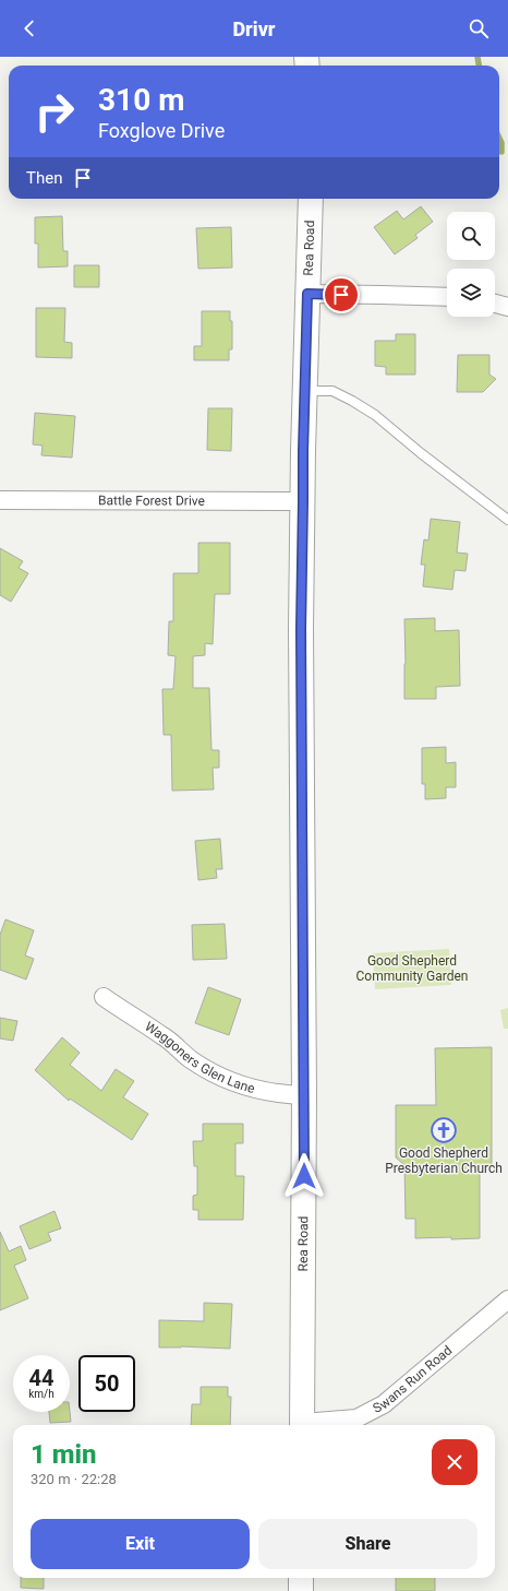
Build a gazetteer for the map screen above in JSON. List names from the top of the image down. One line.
{"streets":{"main road":["Rea Road"],"street":["Battle Forest Drive","Waggoners Glen Lane","Swans Run Road"]},"crossings":[["Rea Road","Battle Forest Drive"],["Rea Road","Waggoners Glen Lane"]],"parks":["Good Shepherd Community Garden"],"places":{"church":["Good Shepherd Presbyterian Church"]},"page":{"header":"Drivr","turn":["310 m","Foxglove Drive"],"then":"Then","speed":"44 km/h","limit":"50","heading":["1 min","320 m · 22:28"],"buttons":["Exit","Share"]}}
